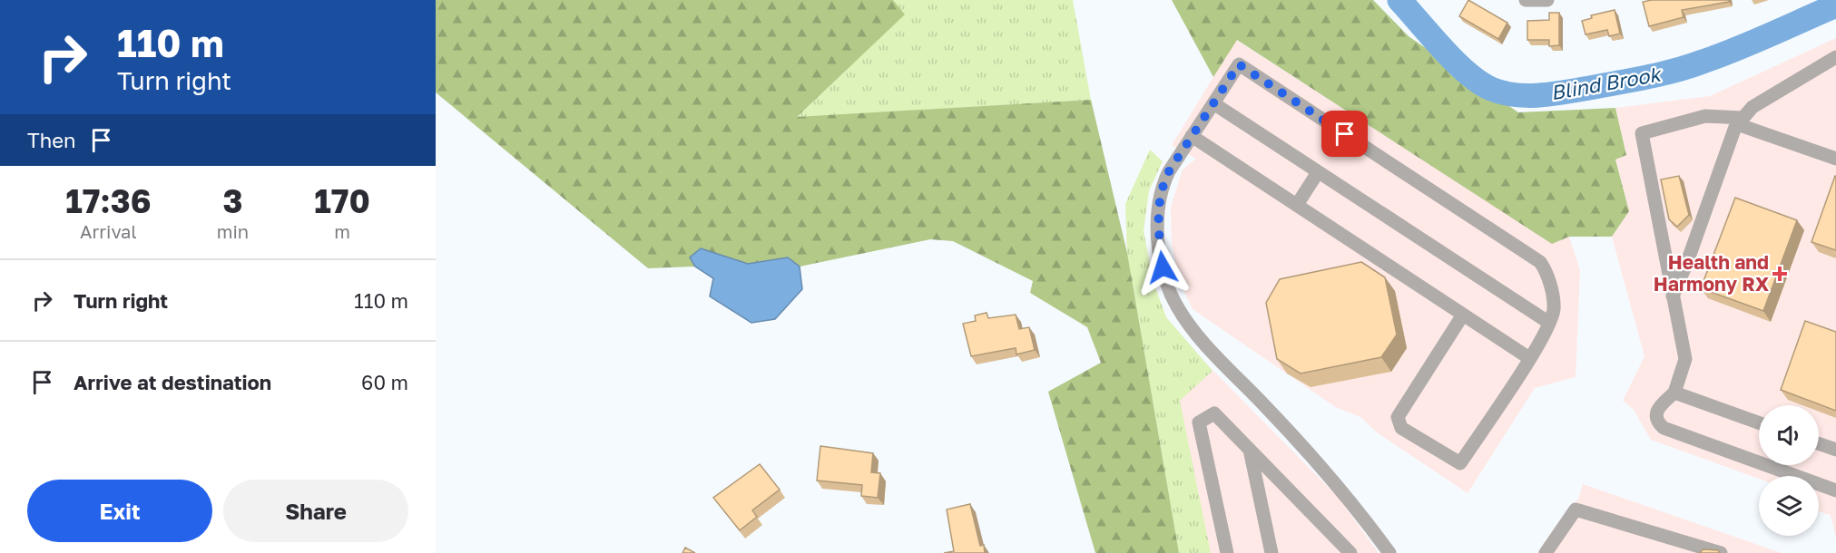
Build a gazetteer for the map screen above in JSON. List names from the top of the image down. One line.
{"water":["Blind Brook"],"places":{"health":["Health and Harmony RX"]},"page":{"turn":["110 m","Turn right"],"then":"Then","eta":["17:36","Arrival","3","min","170","m"],"list":[{"name":"Turn right","value":"110 m"},{"name":"Arrive at destination","value":"60 m"}],"buttons":["Exit","Share"]}}
